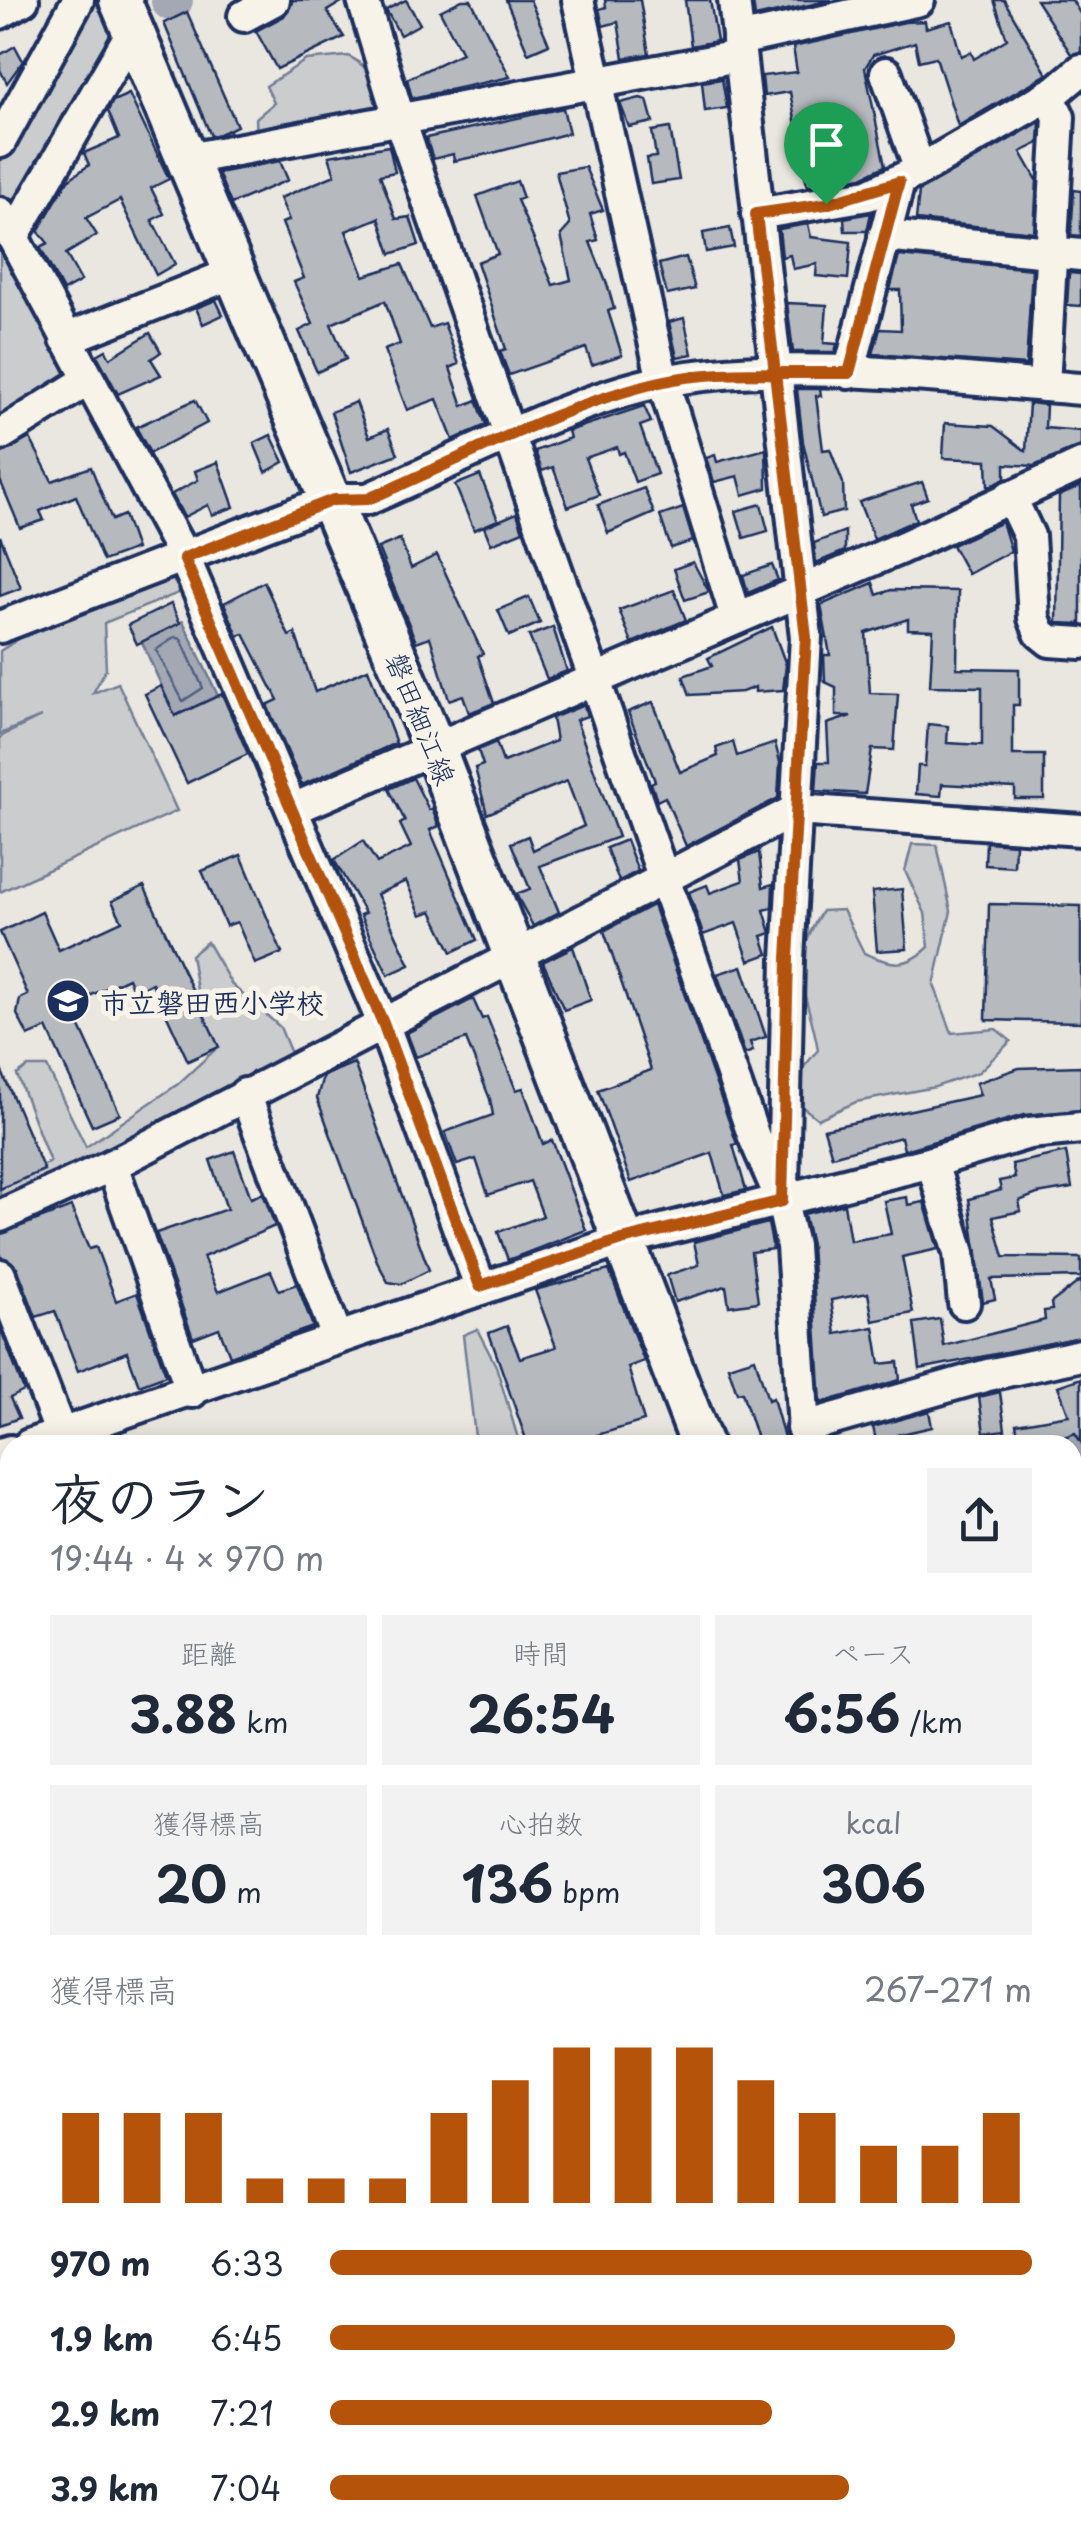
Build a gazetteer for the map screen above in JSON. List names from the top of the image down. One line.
{"streets":{"main road":["磐田細江線"]},"places":{"school or university":["市立磐田西小学校"]},"page":{"heading":["夜のラン","19:44 · 4 × 970 m"],"stats":[["距離","3.88 km"],["時間","26:54"],["ペース","6:56 /km"],["獲得標高","20 m"],["心拍数","136 bpm"],["kcal","306"]],"chart":["獲得標高","267–271 m"],"list":[{"name":"970 m","note":"6:33"},{"name":"1.9 km","note":"6:45"},{"name":"2.9 km","note":"7:21"},{"name":"3.9 km","note":"7:04"}]}}
